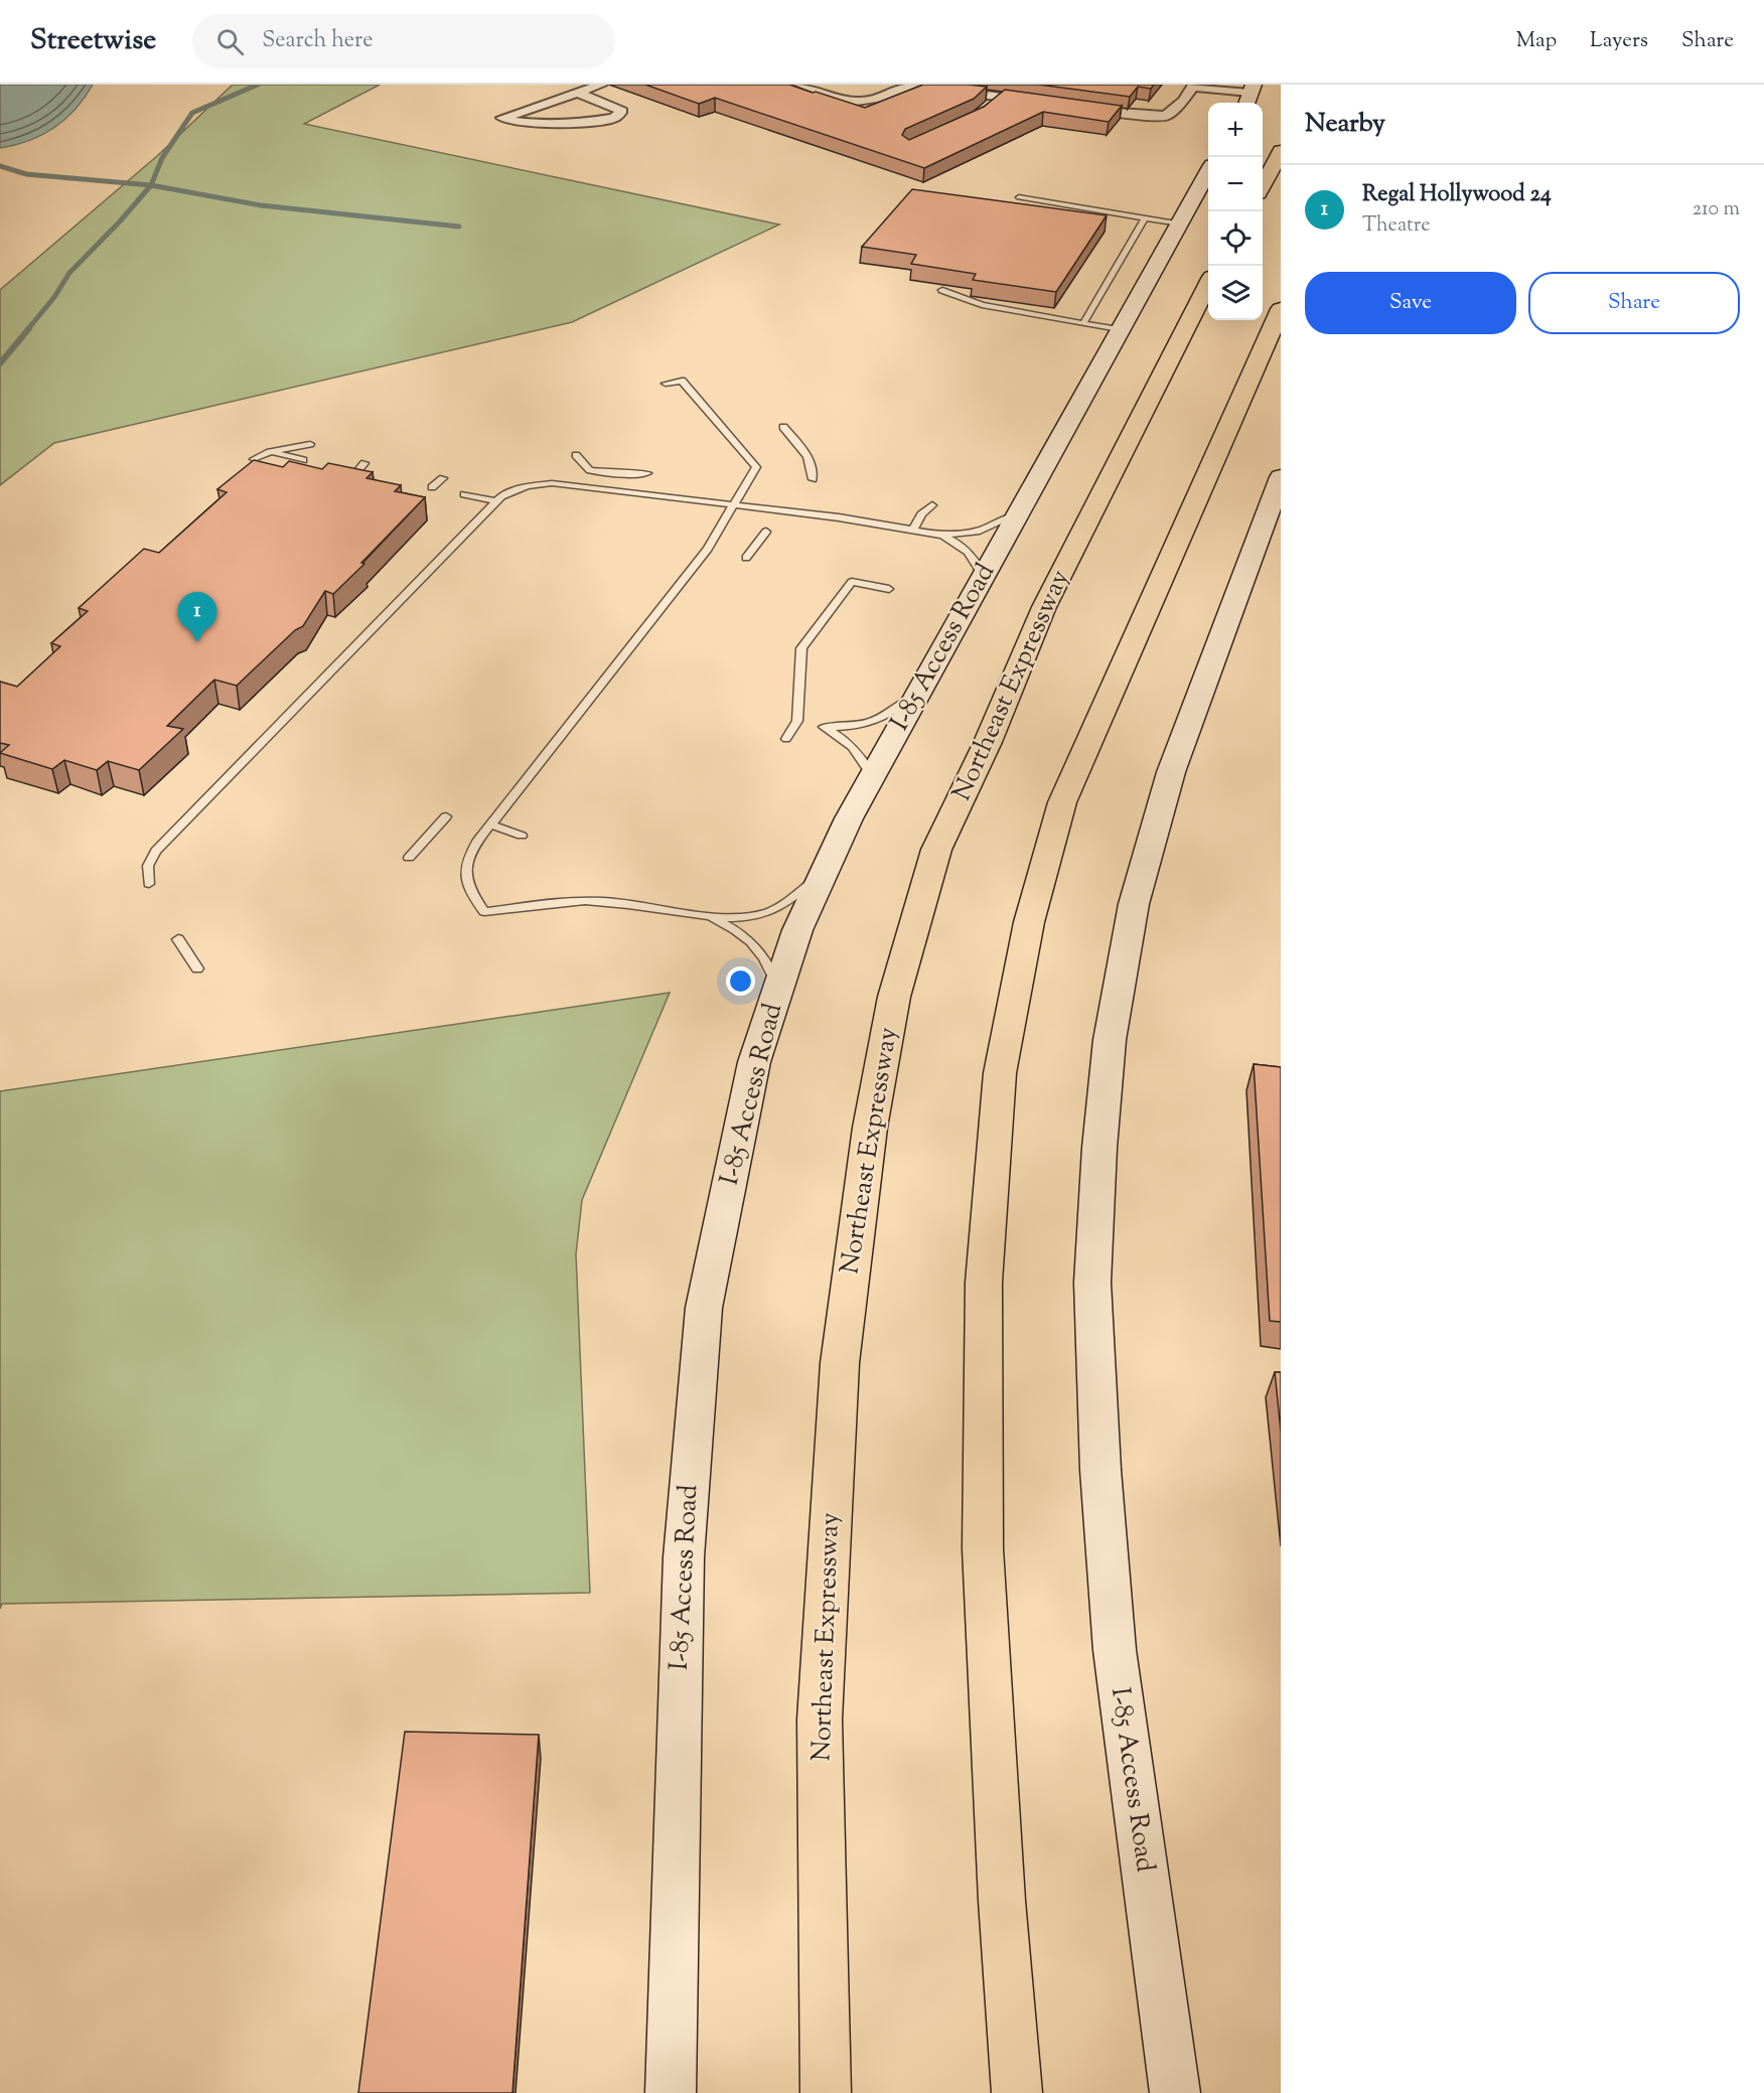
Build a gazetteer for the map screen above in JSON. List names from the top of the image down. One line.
{"streets":{"highway":["Northeast Expressway"],"main road":["I-85 Access Road"]},"page":{"header":"Streetwise","search":"Search here","nav":["Map","Layers","Share"],"heading":"Nearby","map_buttons":["+","−"],"list":[{"mark":"1","name":"Regal Hollywood 24","note":"Theatre","value":"210 m"}],"buttons":["Save","Share"],"pins":"1"}}
